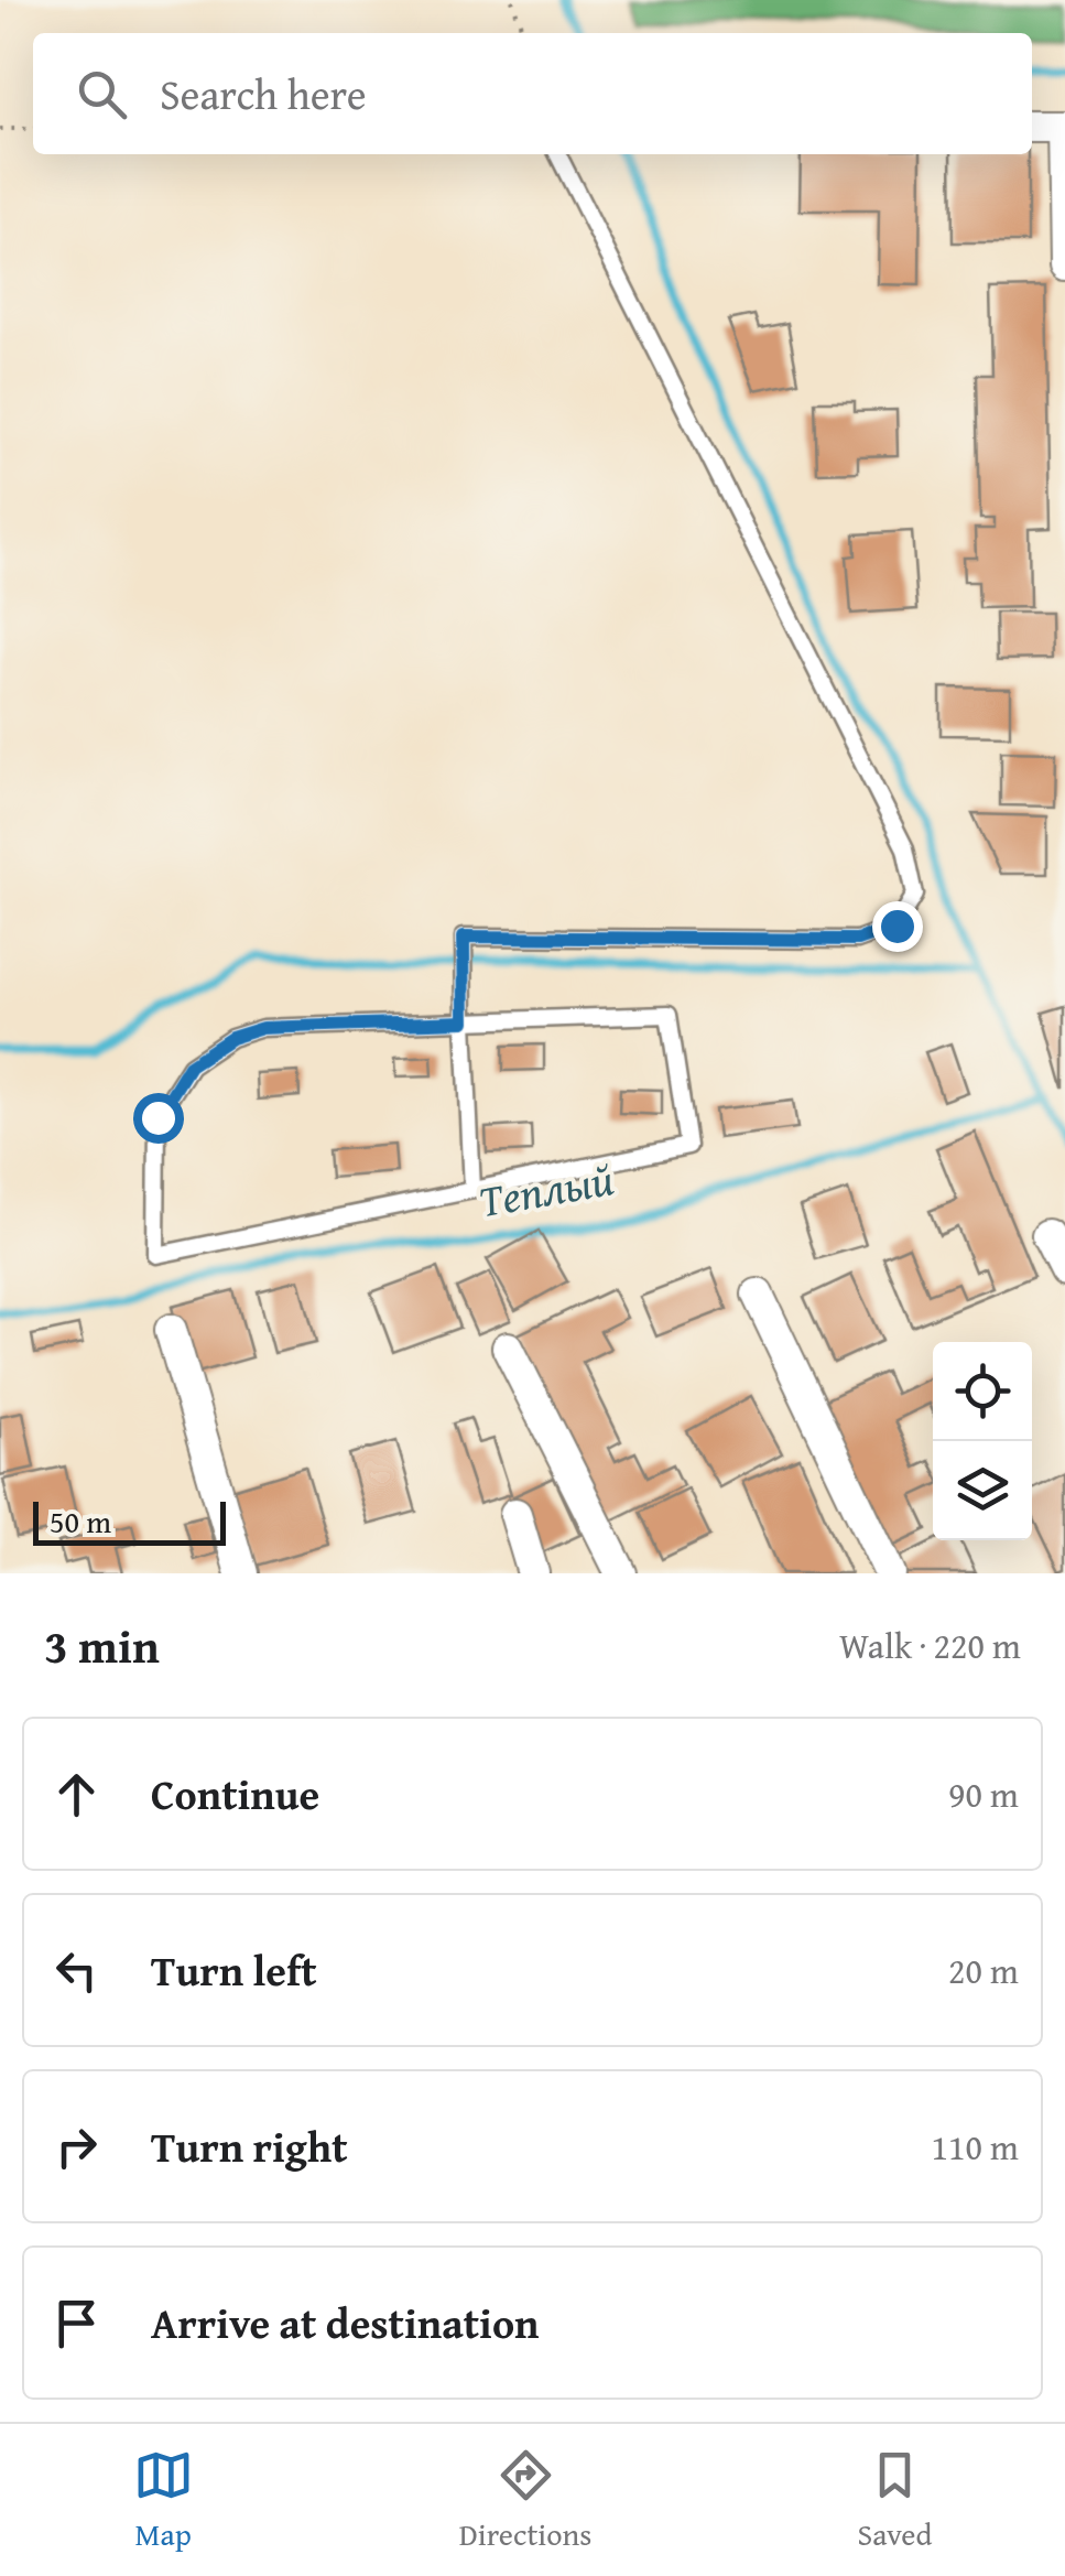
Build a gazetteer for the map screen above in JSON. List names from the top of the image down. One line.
{"water":["Теплый"],"scale_bar":"50 m","page":{"search":"Search here","scale":"50 m","heading":["3 min","Walk · 220 m"],"list":[["Continue","90 m"],["Turn left","20 m"],["Turn right","110 m"],"Arrive at destination"],"nav":["Map","Directions","Saved"]}}
